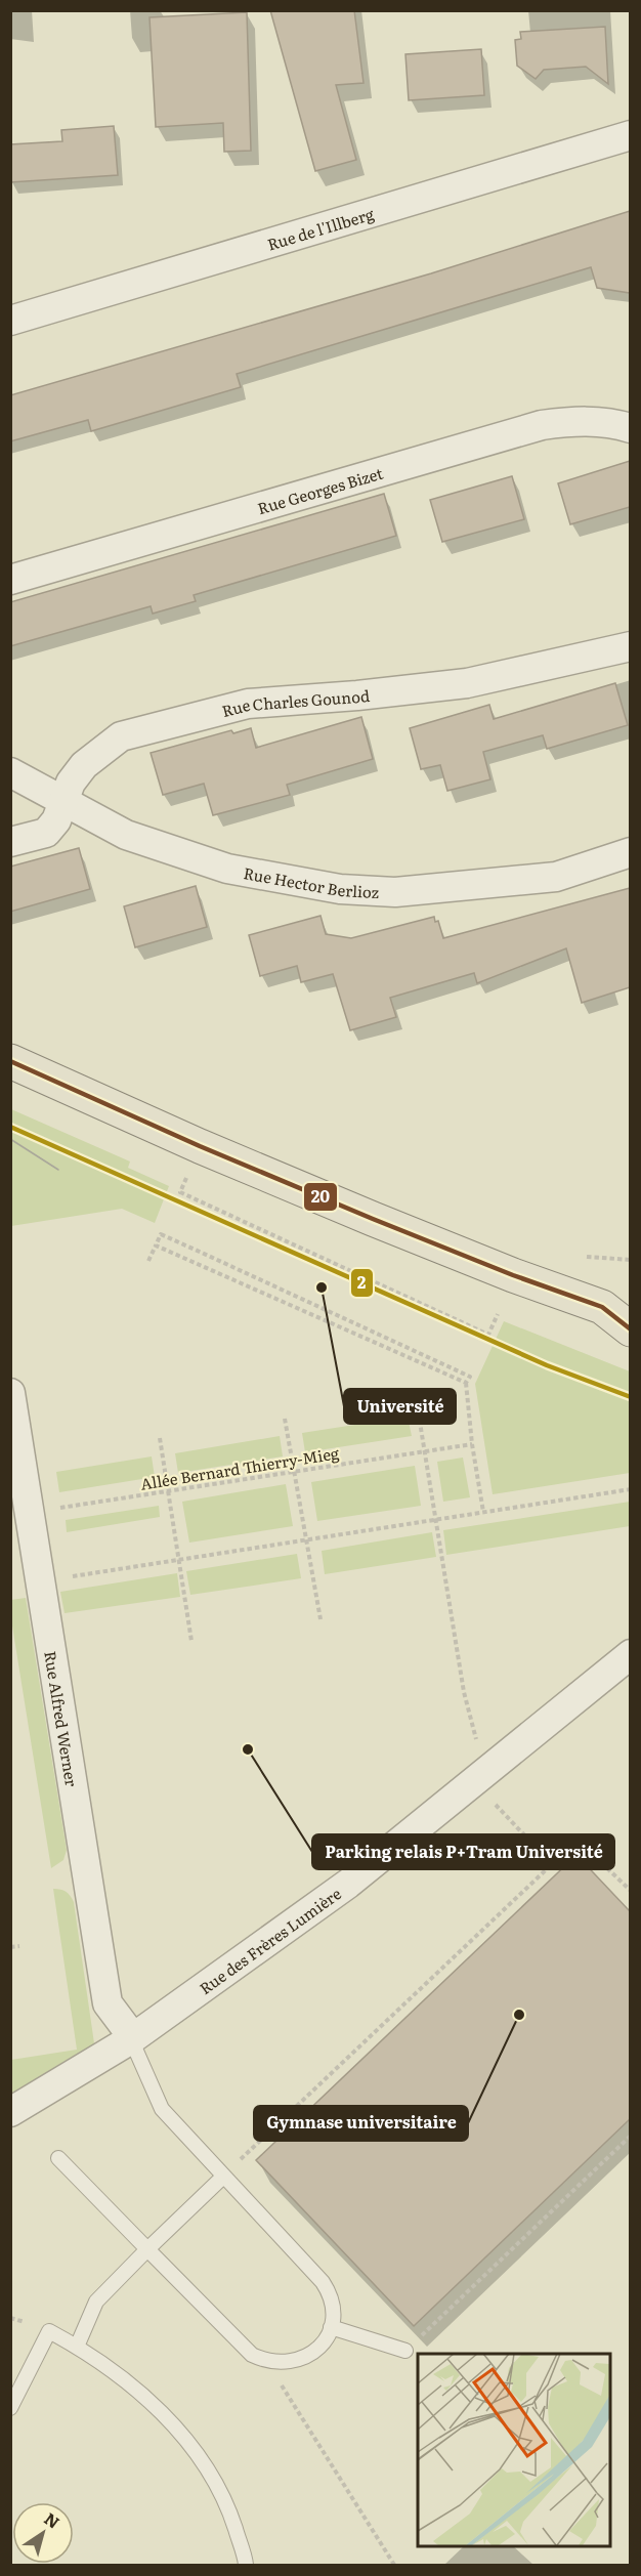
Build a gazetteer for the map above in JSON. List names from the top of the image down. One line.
{"streets":{"street":["Rue de l'Illberg","Rue Georges Bizet","Rue Charles Gounod","Rue Hector Berlioz","Rue Alfred Werner","Rue des Frères Lumière"],"path":["Allée Bernard Thierry-Mieg"]},"crossings":[["Rue Charles Gounod","Rue Hector Berlioz"],["Allée Bernard Thierry-Mieg","Rue Alfred Werner"],["Rue Alfred Werner","Rue des Frères Lumière"]],"places":["Université","Parking relais P+Tram Université","Gymnase universitaire"],"lines":["transit line 20","transit line 2"],"north":"top right"}
